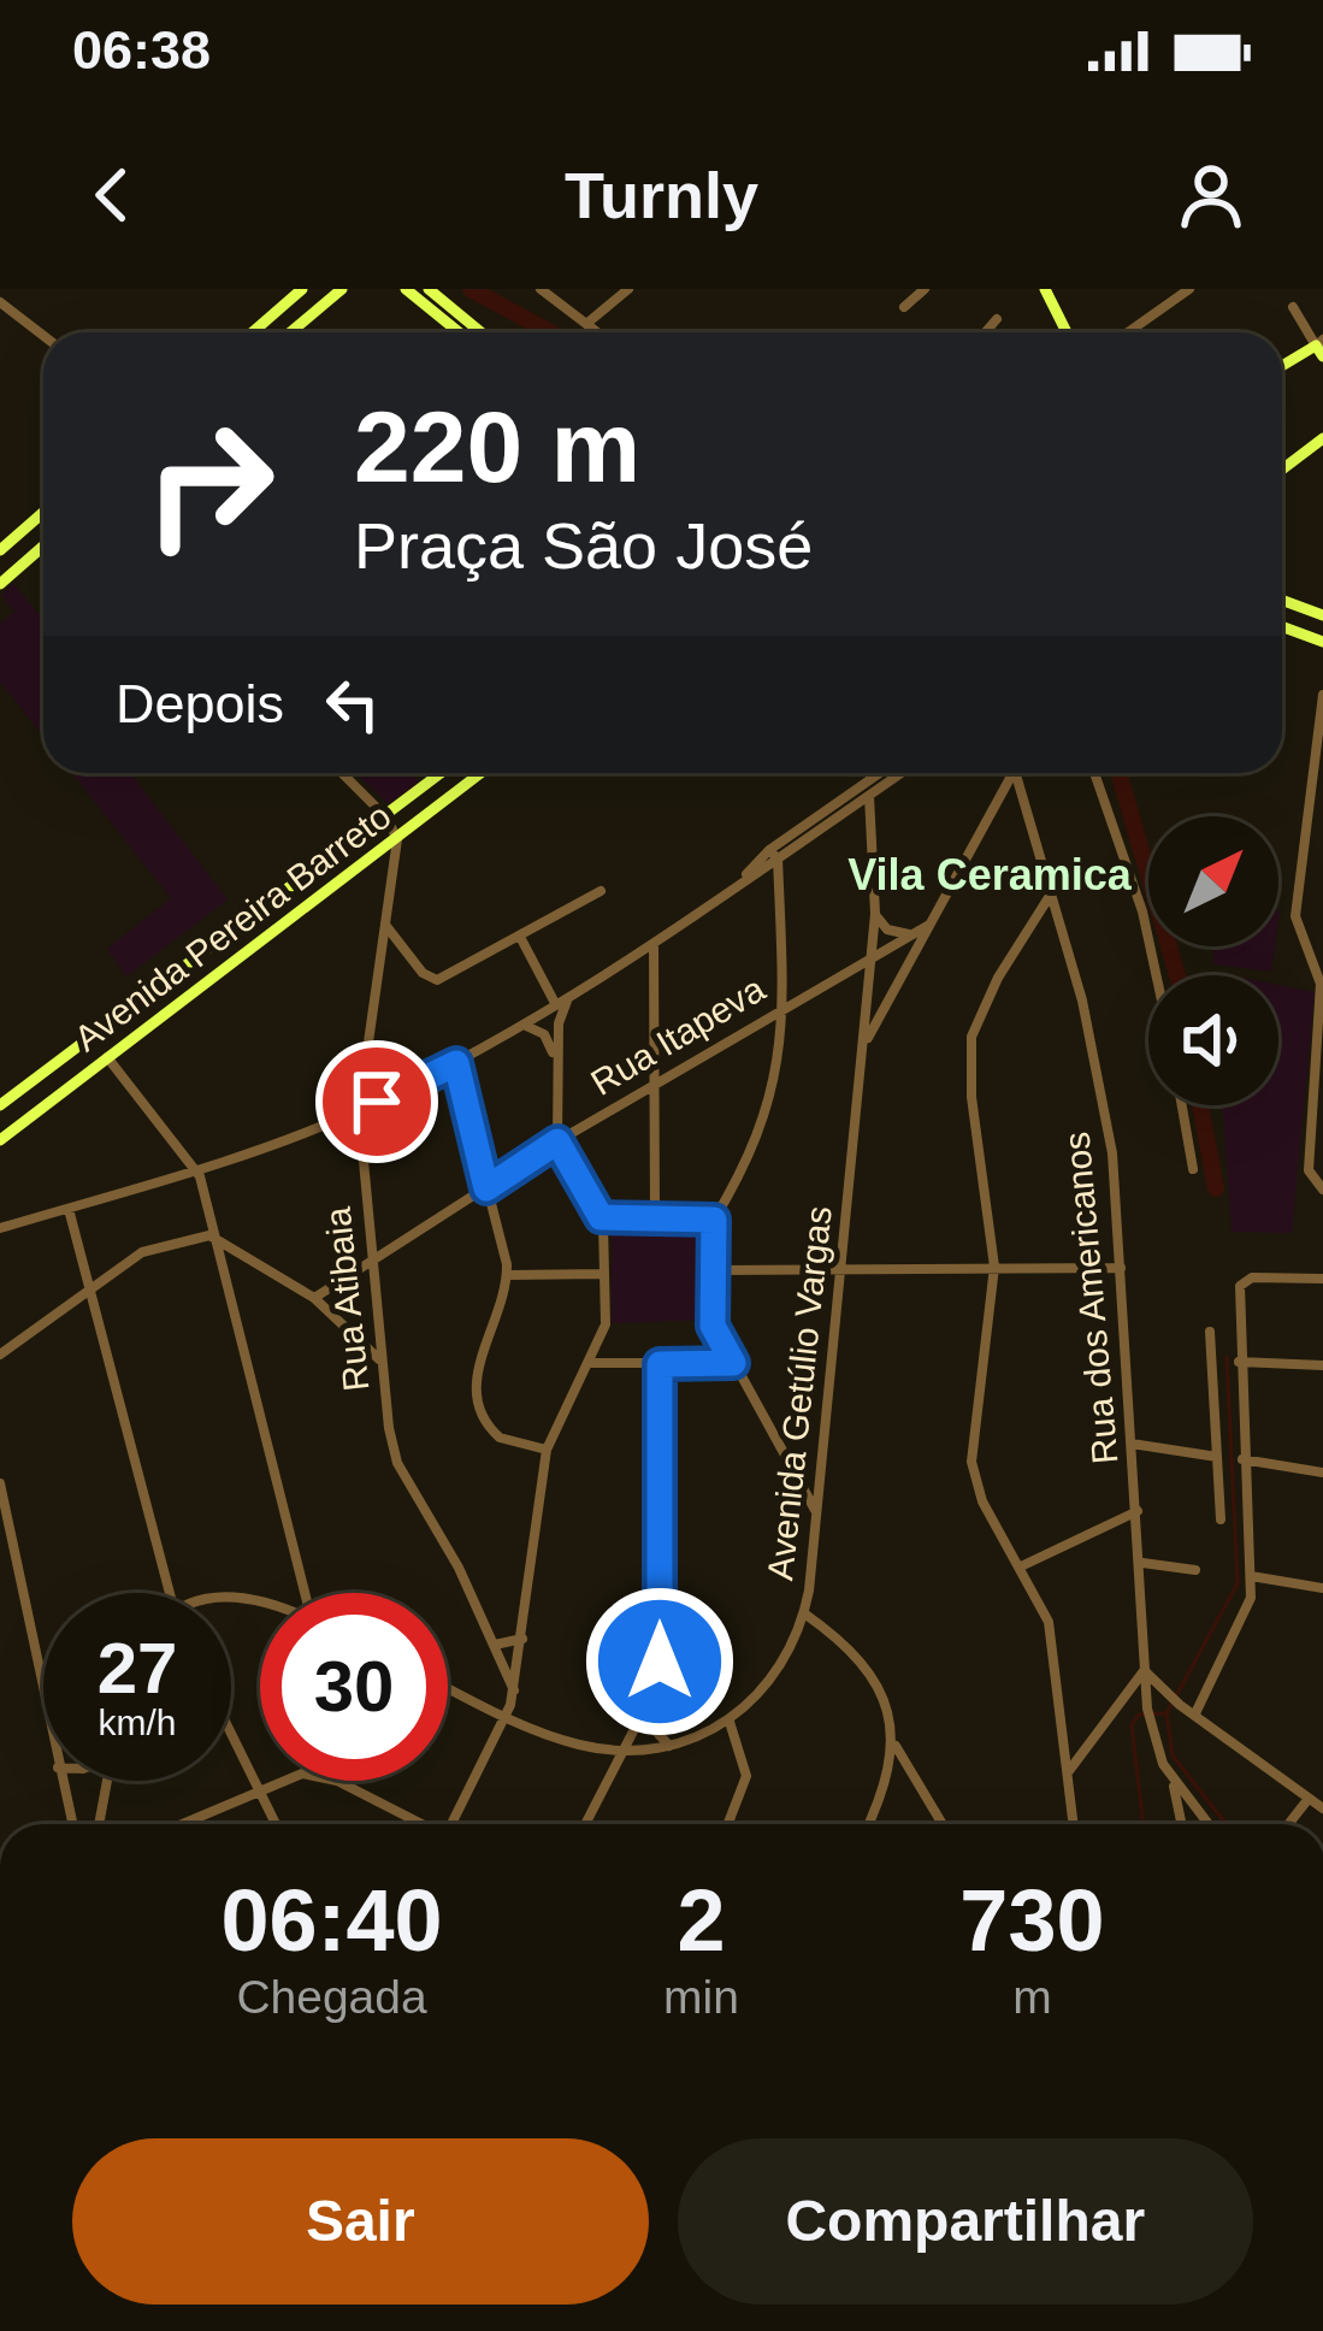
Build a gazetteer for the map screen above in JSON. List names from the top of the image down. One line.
{"streets":{"main road":["Avenida Pereira Barreto"],"street":["Rua Itapeva","Rua dos Americanos","Rua Atibaia","Avenida Getúlio Vargas"]},"crossings":[["Avenida Pereira Barreto","Rua Atibaia"],["Rua Itapeva","Rua Atibaia"],["Rua Itapeva","Avenida Getúlio Vargas"]],"districts":["Vila Ceramica"],"north":"top right","page":{"status":"06:38","header":"Turnly","turn":["220 m","Praça São José"],"then":"Depois","speed":"27 km/h","limit":"30","eta":["06:40","Chegada","2","min","730","m"],"buttons":["Sair","Compartilhar"]}}
